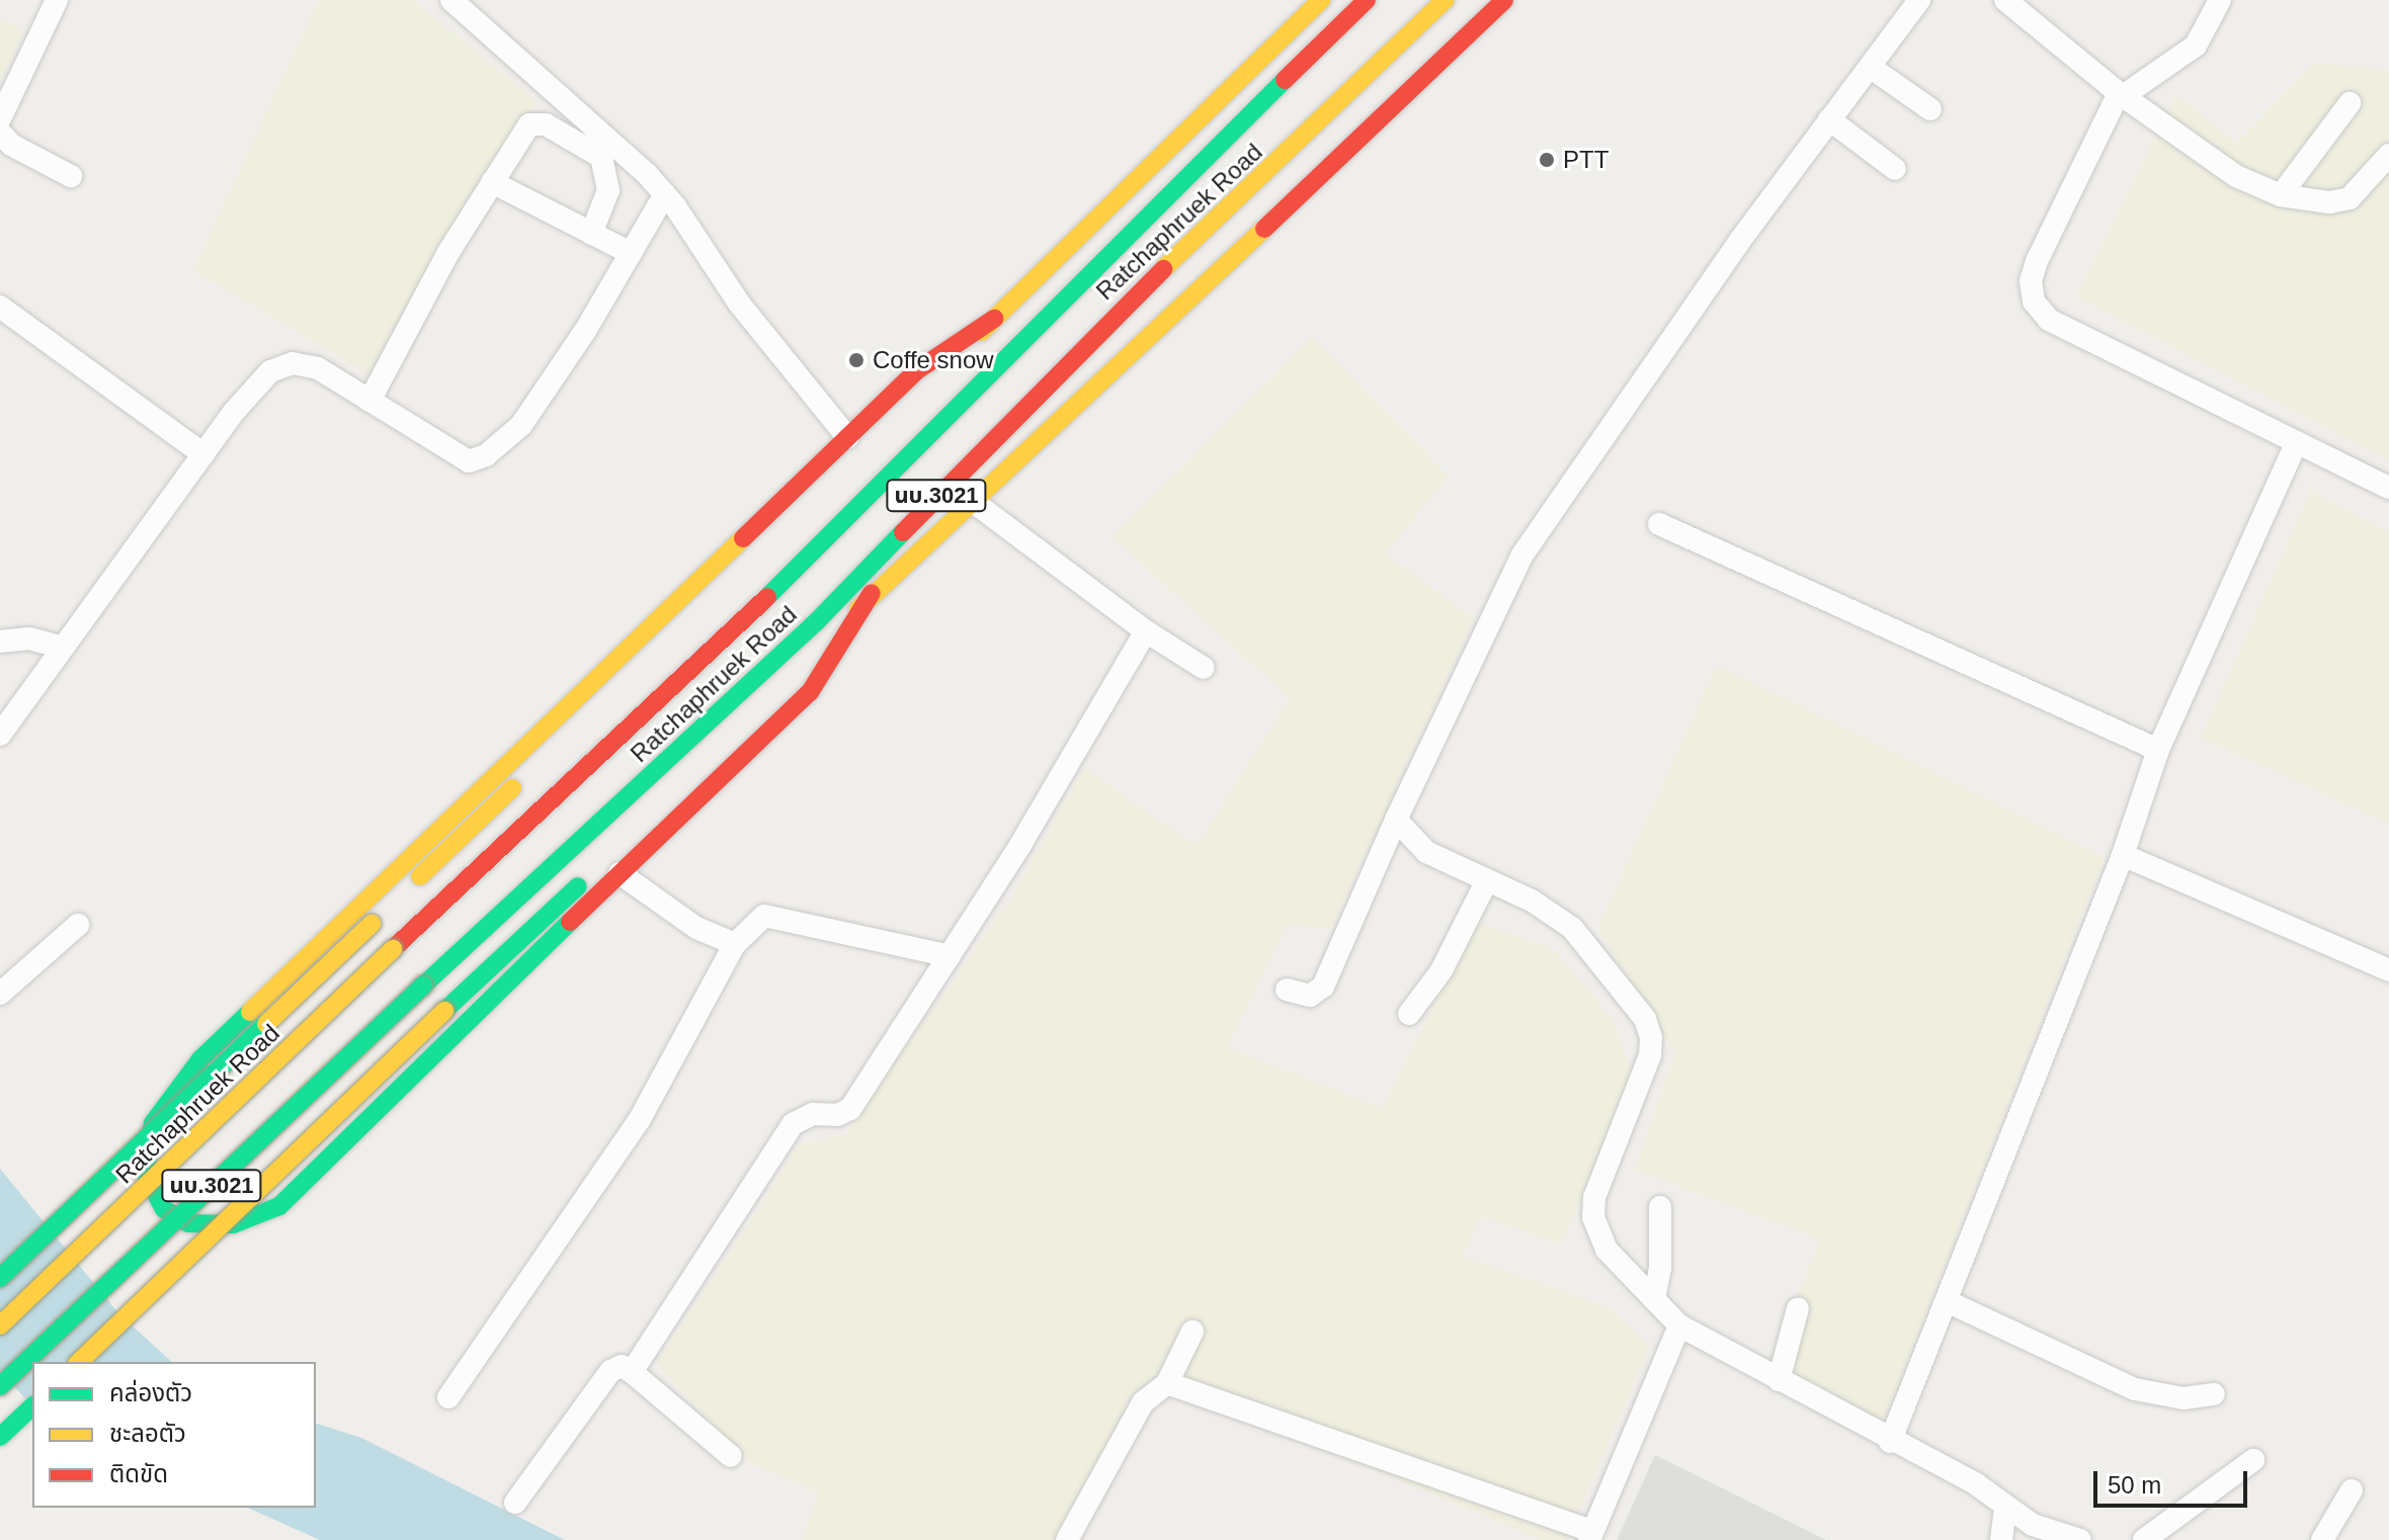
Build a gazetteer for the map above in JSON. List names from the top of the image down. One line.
{"streets":{"main road":["Ratchaphruek Road","นบ.3021"]},"places":["PTT","Coffe snow"],"legend":["คล่องตัว","ชะลอตัว","ติดขัด"],"scale_bar":"50 m"}
